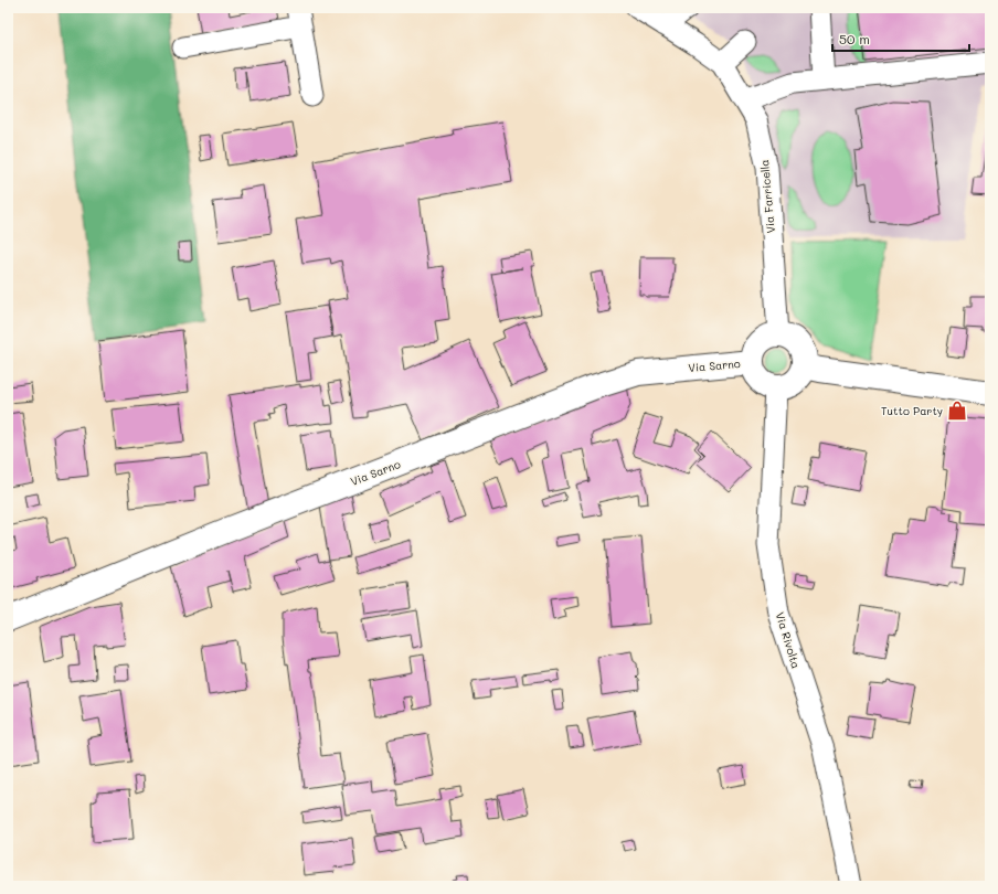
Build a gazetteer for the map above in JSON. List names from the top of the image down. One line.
{"streets":{"main road":["Via Sarno"],"street":["Via Farricella","Via Rivolta"]},"crossings":[["Via Farricella","Via Sarno"],["Via Farricella","Via Rivolta"],["Via Sarno","Via Rivolta"]],"places":{"shop":["Tutto Party"]},"scale_bar":"50 m"}
